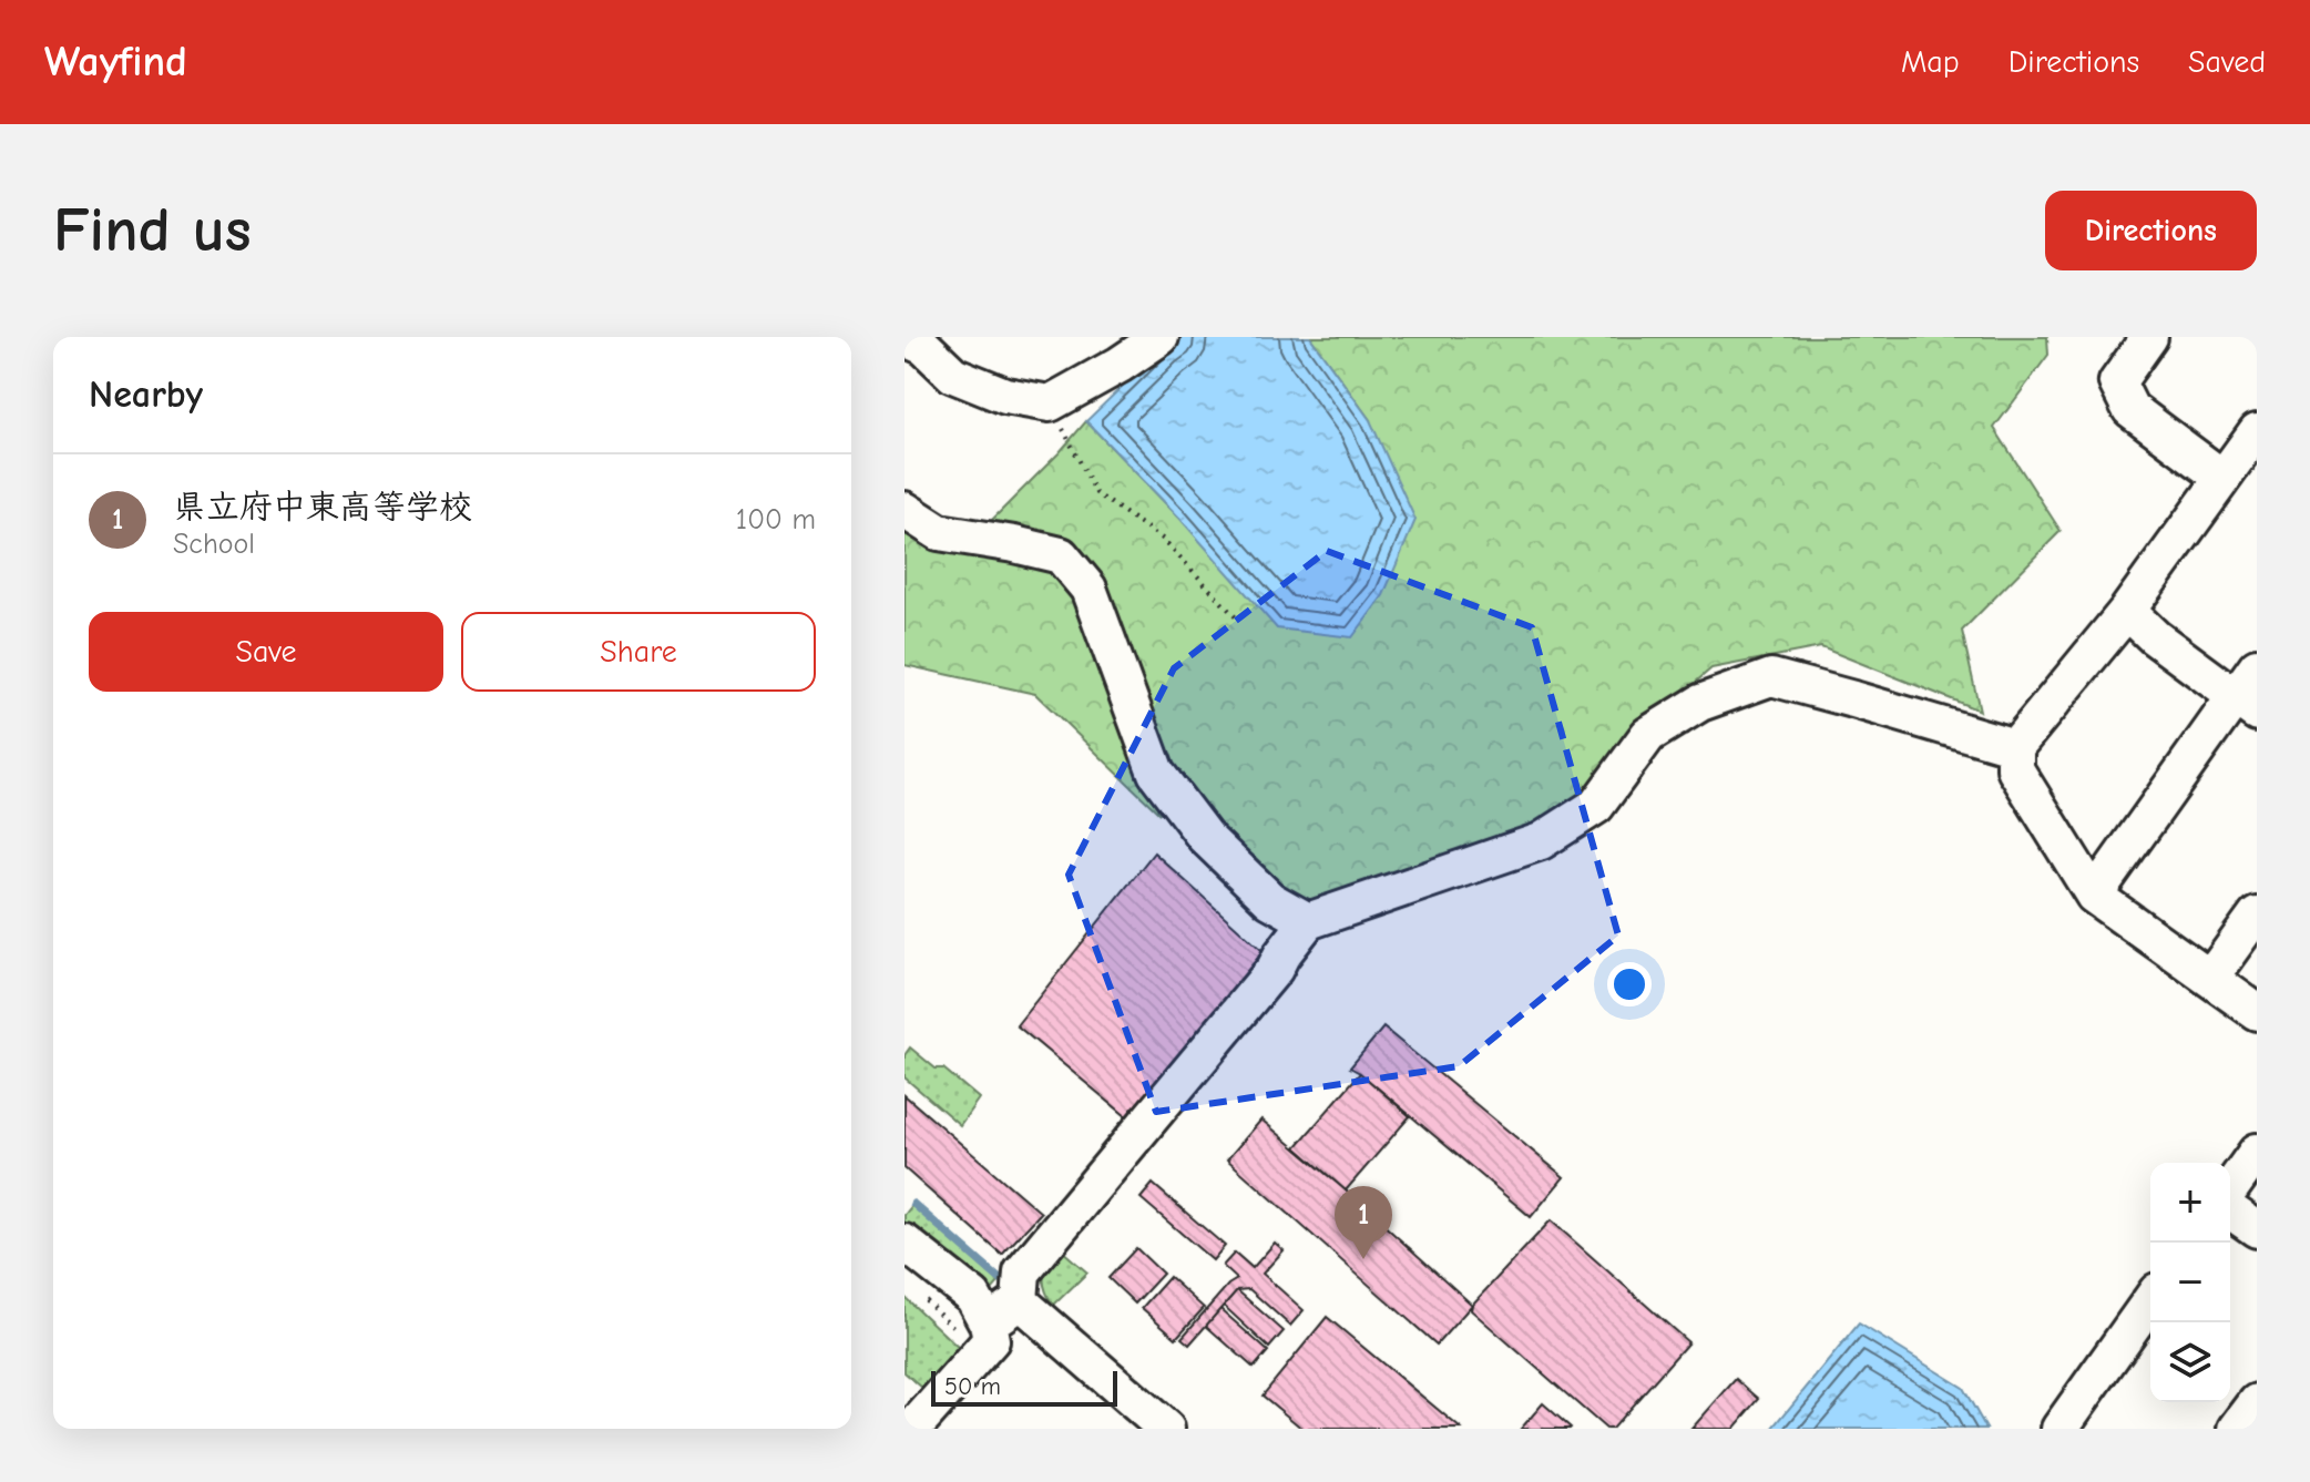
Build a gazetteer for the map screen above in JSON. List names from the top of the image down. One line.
{"scale_bar":"50 m","page":{"header":"Wayfind","nav":["Map","Directions","Saved"],"buttons":["Directions",["Save","Share"]],"title":"Find us","heading":"Nearby","list":[{"mark":"1","name":"県立府中東高等学校","note":"School","value":"100 m"}],"map_buttons":["+","−"],"pins":"1","scale":"50 m"}}
